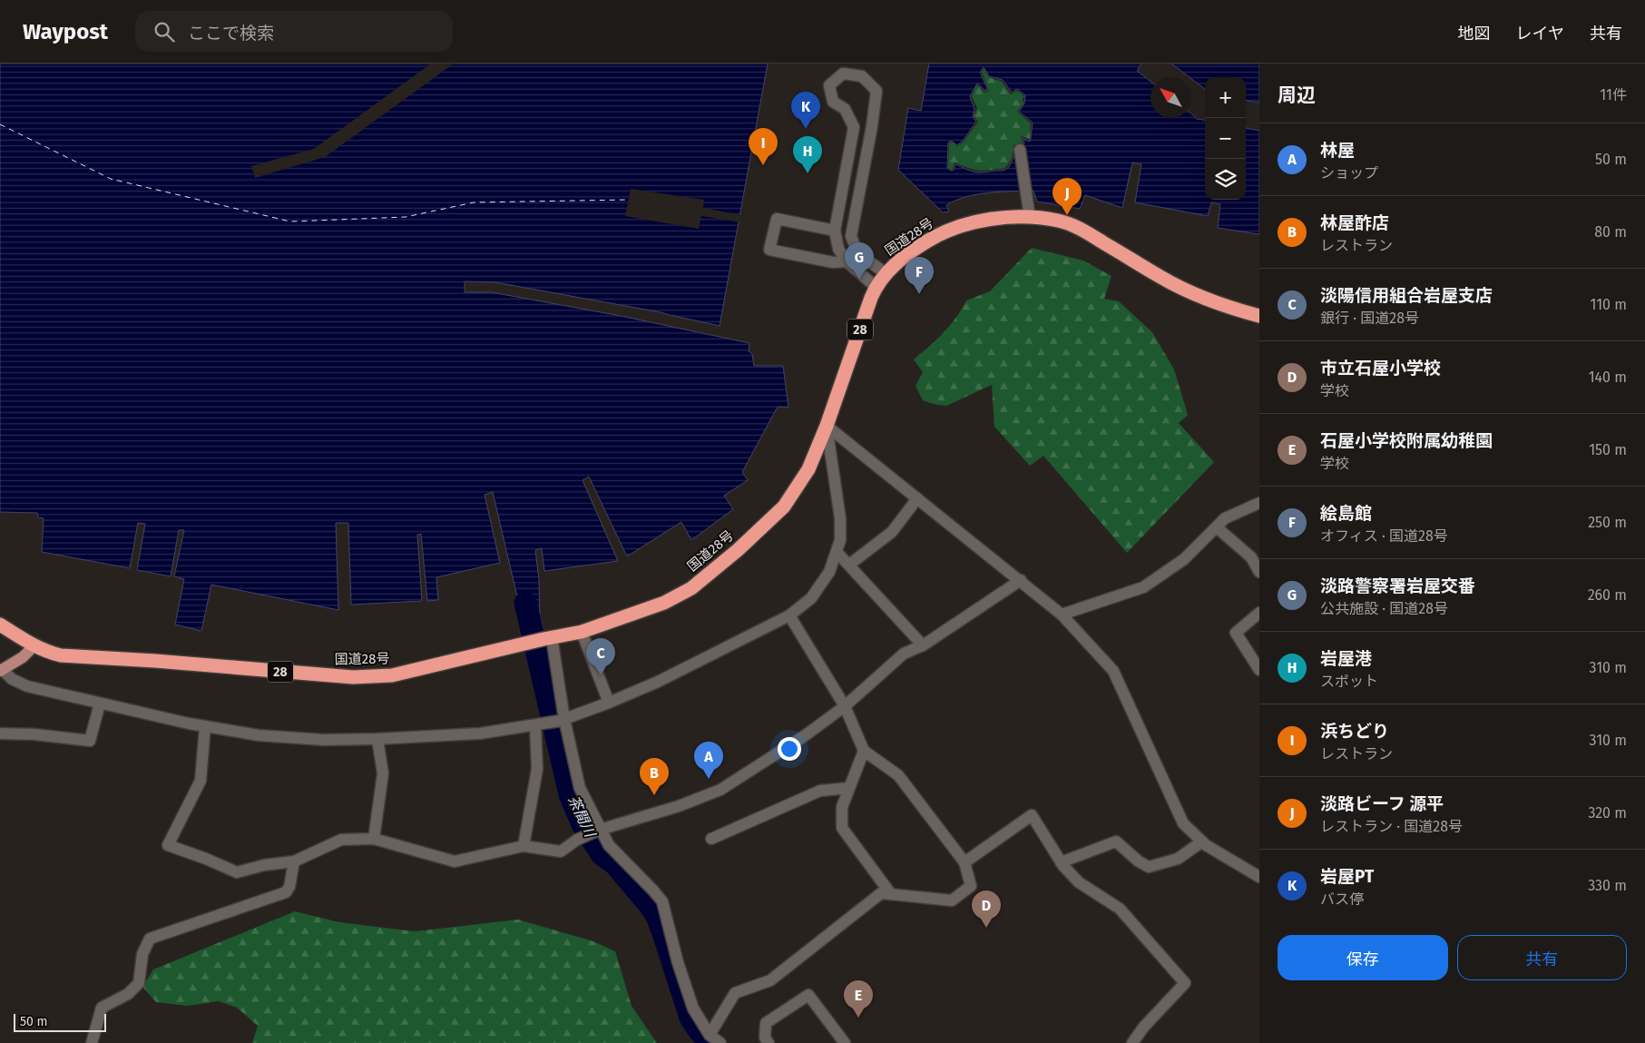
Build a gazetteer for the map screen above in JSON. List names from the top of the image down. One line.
{"streets":{"highway":["国道28号","28"]},"water":["茶間川"],"scale_bar":"50 m","north":"top left","page":{"header":"Waypost","search":"ここで検索","nav":["地図","レイヤ","共有"],"heading":["周辺","11件"],"map_buttons":["+","−"],"pins":["K","I","H","J","G","F","C","A","B","D","E"],"list":[{"mark":"A","name":"林屋","note":"ショップ","value":"50 m"},{"mark":"B","name":"林屋酢店","note":"レストラン","value":"80 m"},{"mark":"C","name":"淡陽信用組合岩屋支店","note":"銀行 · 国道28号","value":"110 m"},{"mark":"D","name":"市立石屋小学校","note":"学校","value":"140 m"},{"mark":"E","name":"石屋小学校附属幼稚園","note":"学校","value":"150 m"},{"mark":"F","name":"絵島館","note":"オフィス · 国道28号","value":"250 m"},{"mark":"G","name":"淡路警察署岩屋交番","note":"公共施設 · 国道28号","value":"260 m"},{"mark":"H","name":"岩屋港","note":"スポット","value":"310 m"},{"mark":"I","name":"浜ちどり","note":"レストラン","value":"310 m"},{"mark":"J","name":"淡路ビーフ 源平","note":"レストラン · 国道28号","value":"320 m"},{"mark":"K","name":"岩屋PT","note":"バス停","value":"330 m"}],"buttons":["保存","共有"],"scale":"50 m"}}
